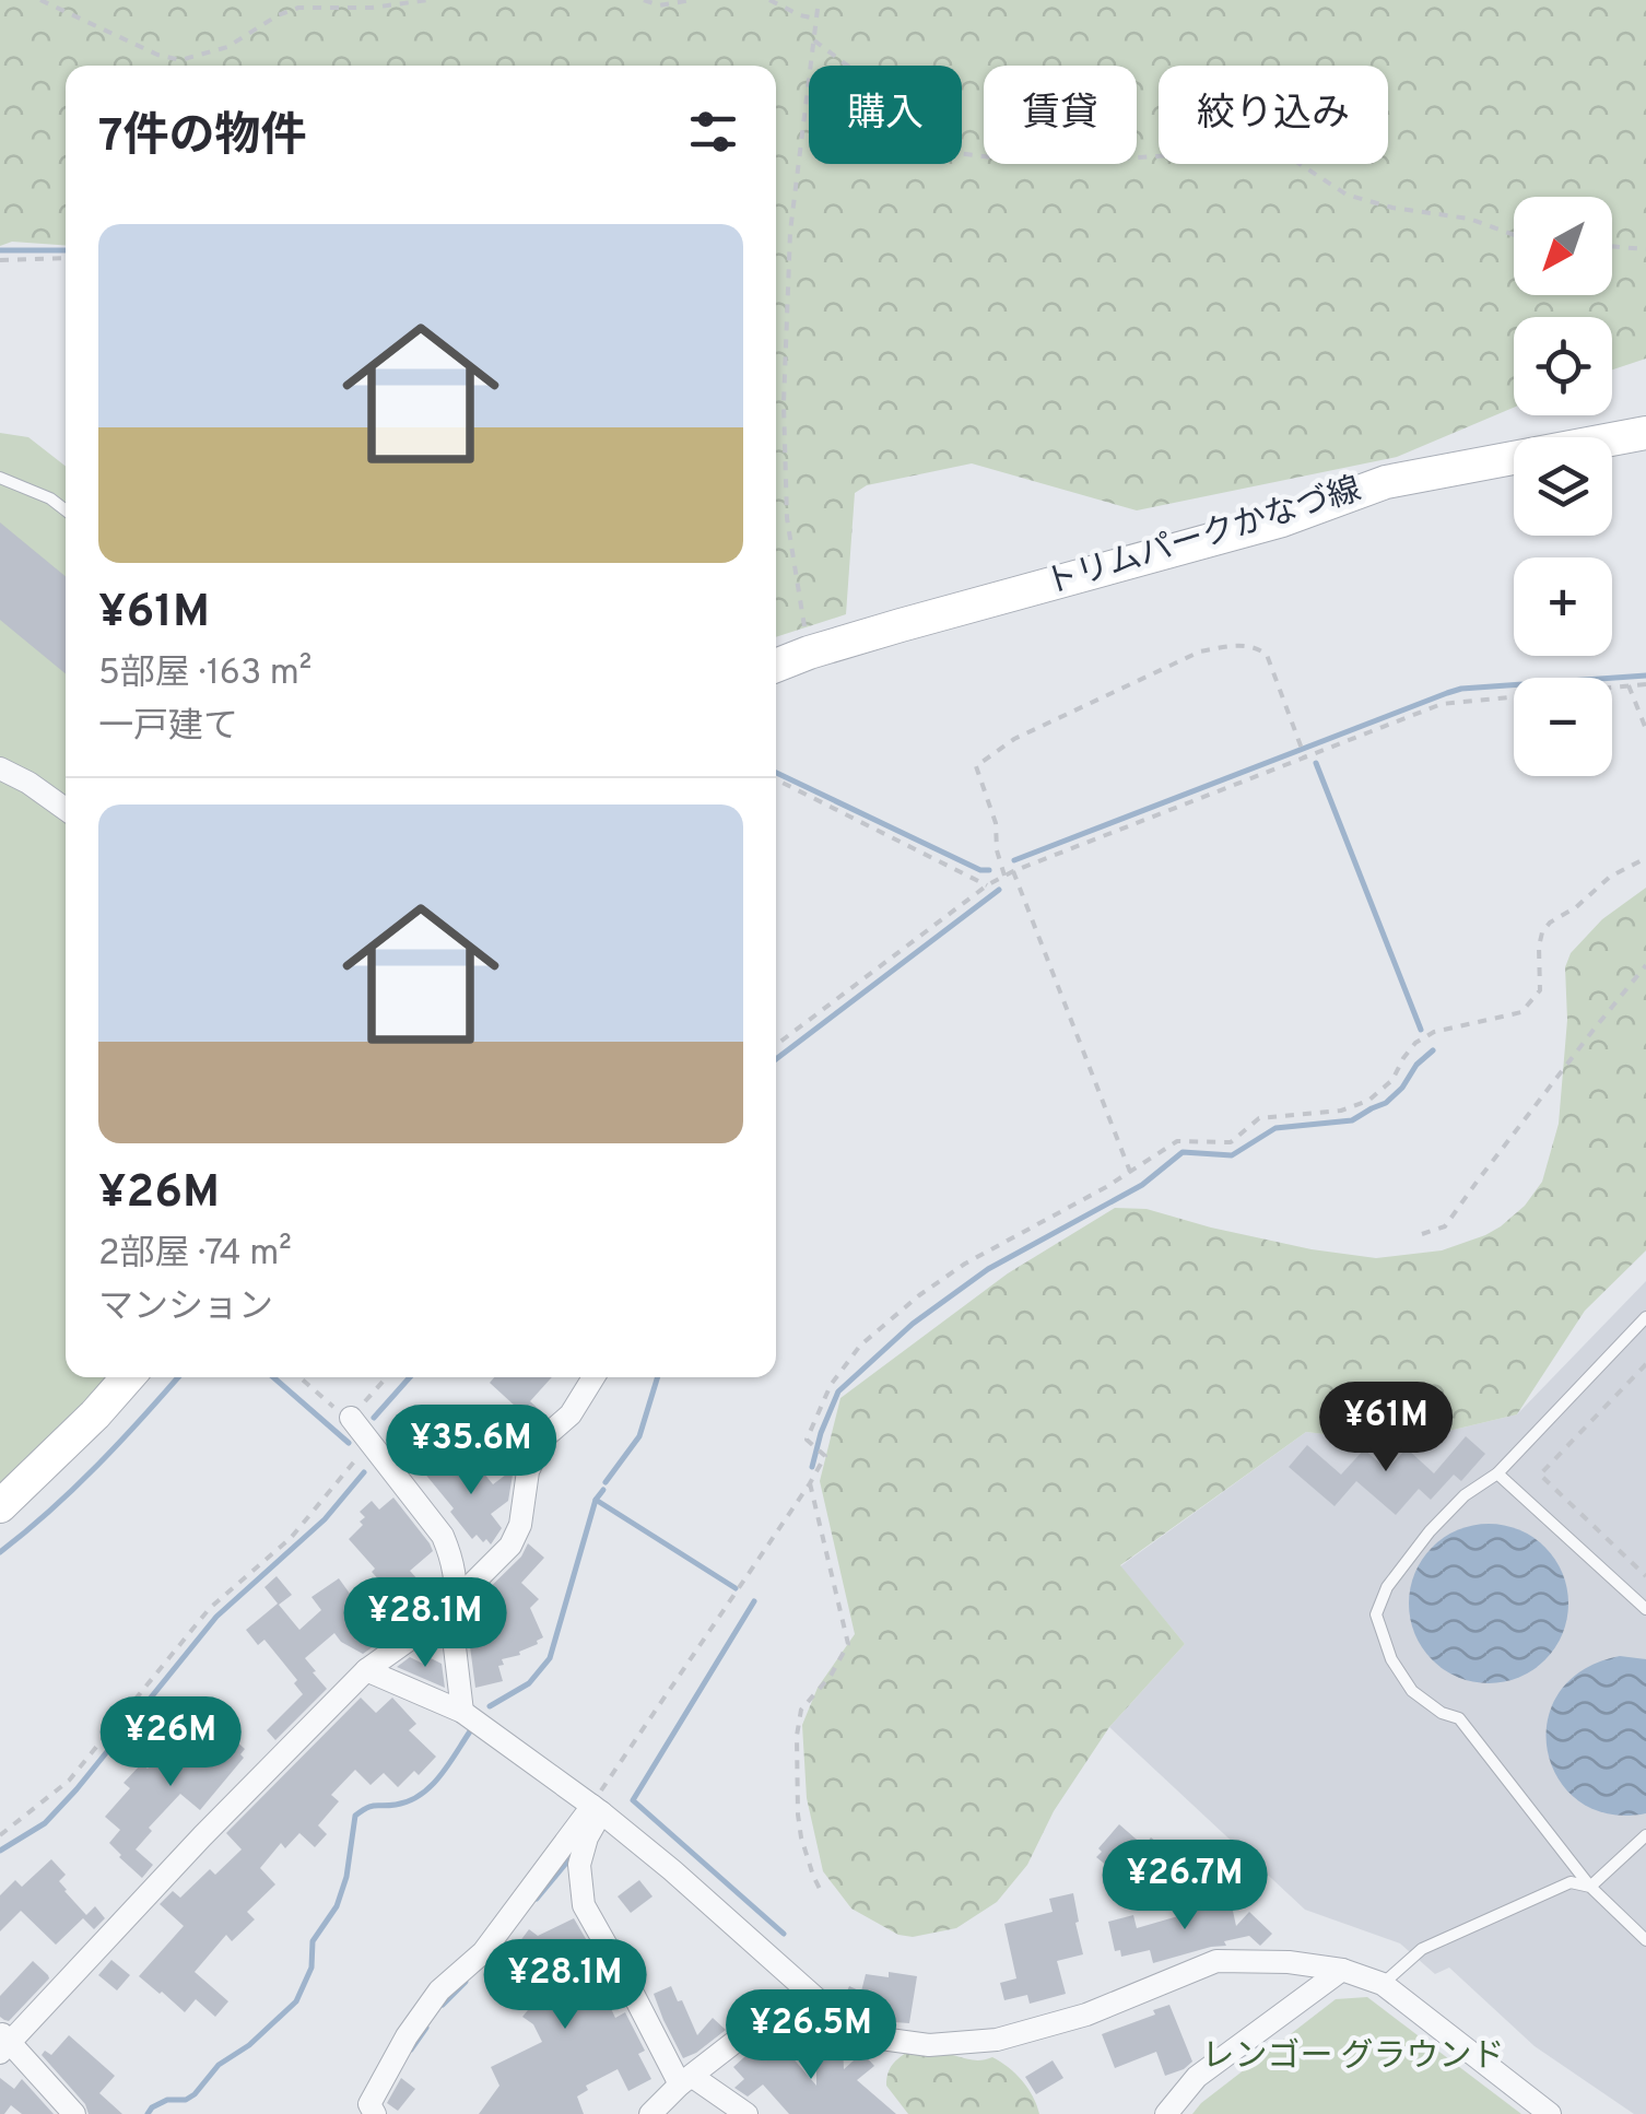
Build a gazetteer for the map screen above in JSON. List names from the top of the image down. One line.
{"streets":{"main road":["トリムパークかなづ線"]},"parks":["レンゴー グラウンド"],"north":"bottom left","page":{"chip":["購入","賃貸","絞り込み"],"heading":"7件の物件","map_buttons":["+","−"],"list":[{"name":"¥61M","note":"5部屋 · 163 m² · 一戸建て"},{"name":"¥26M","note":"2部屋 · 74 m² · マンション"}],"price":["¥61M","¥35.6M","¥28.1M","¥26M","¥26.7M","¥28.1M","¥26.5M"]}}
